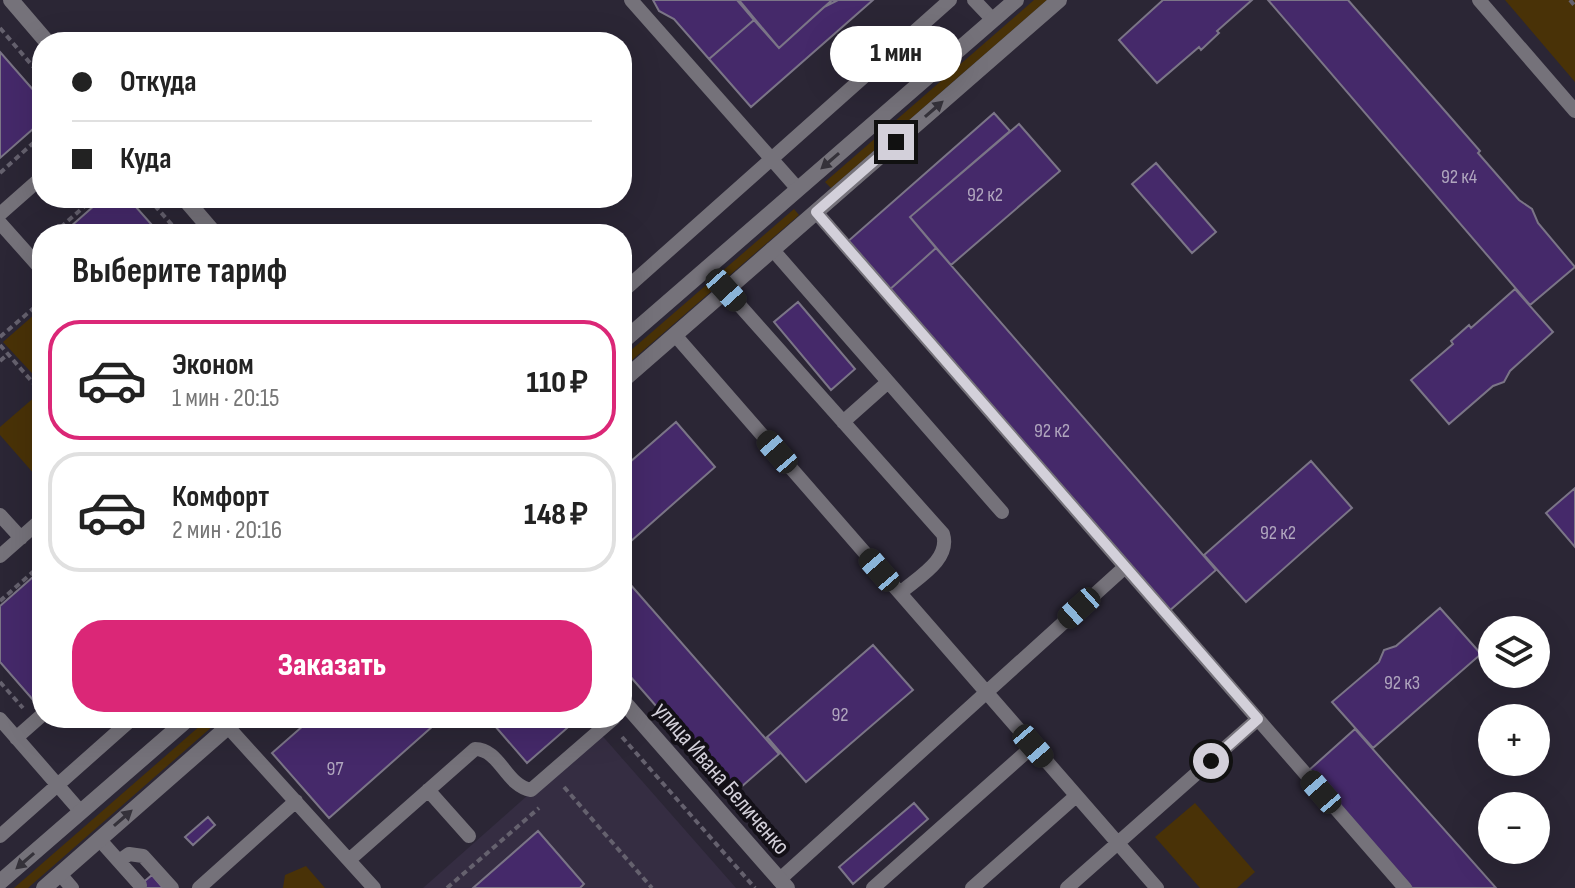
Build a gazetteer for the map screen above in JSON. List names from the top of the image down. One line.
{"streets":{"street":["улица Ивана Беличенко"]},"house_numbers":["92 к4","92 к2","92 к2","92 к2","92 к3","92","97"],"page":{"bubble":"1 мин","banner":["Откуда","Куда"],"heading":"Выберите тариф","list":[{"name":"Эконом","note":"1 мин · 20:15","value":"110 ₽"},{"name":"Комфорт","note":"2 мин · 20:16","value":"148 ₽"}],"buttons":"Заказать","map_buttons":["+","−"]}}
